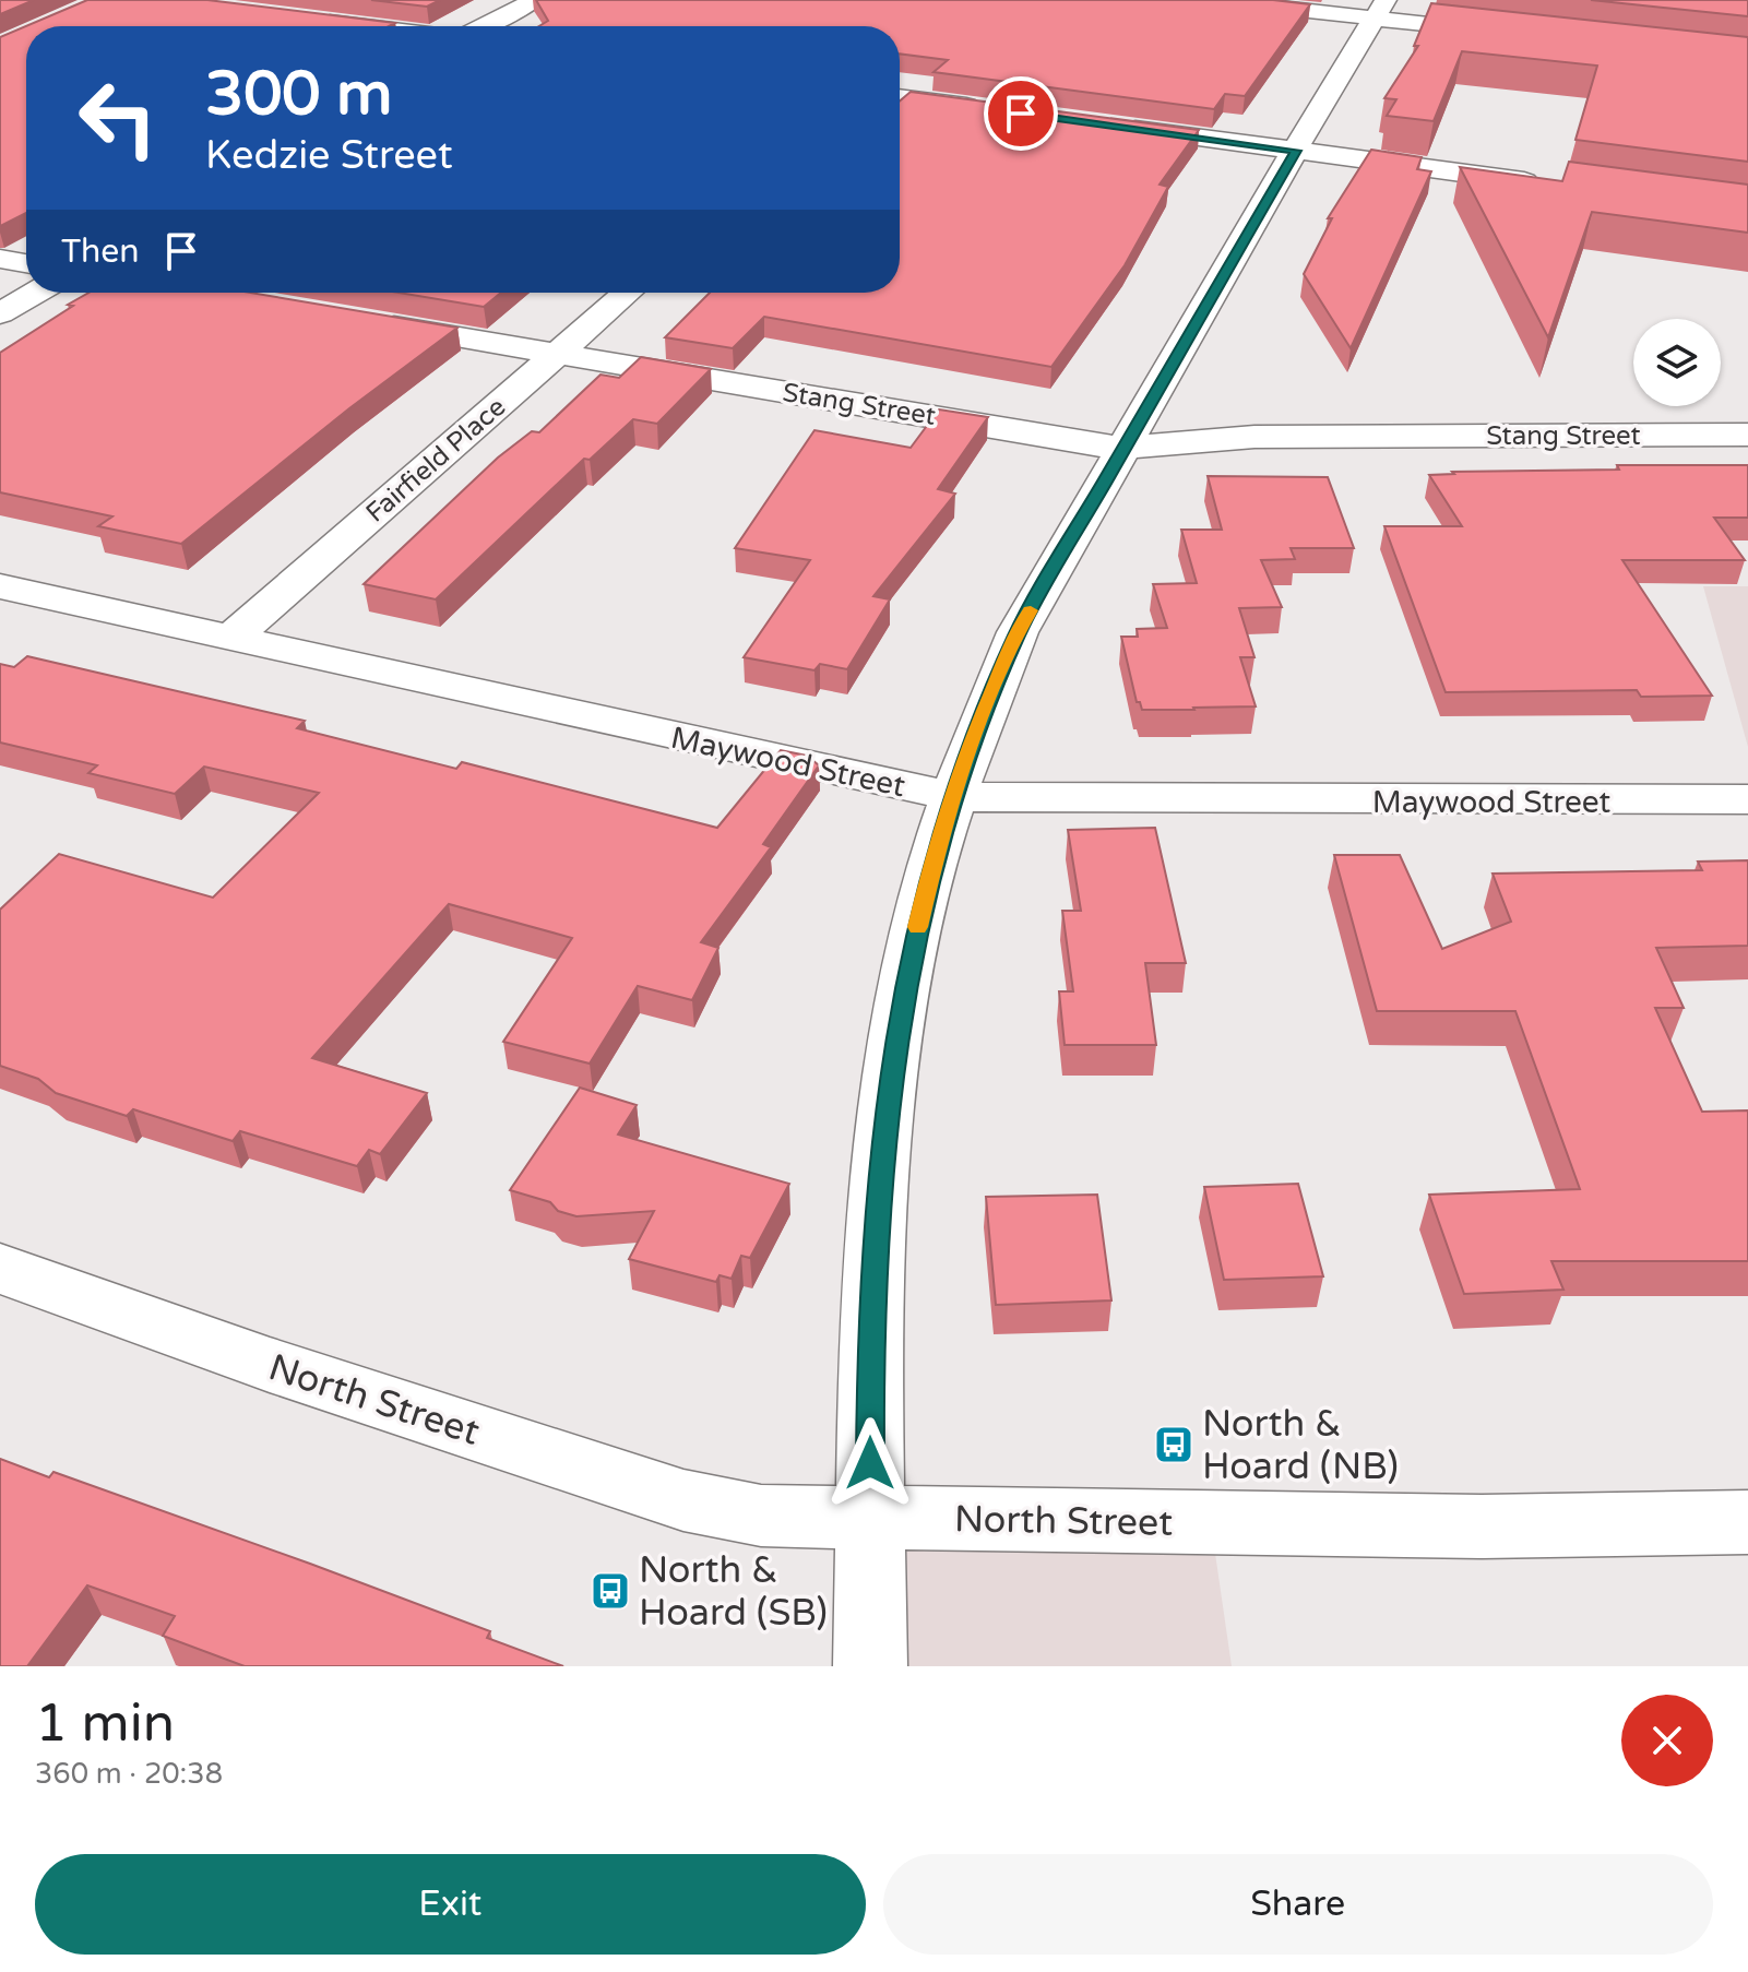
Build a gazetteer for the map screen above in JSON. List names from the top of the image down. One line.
{"streets":{"street":["Stang Street","Fairfield Place","Maywood Street","North Street"]},"crossings":[["Stang Street","Fairfield Place"],["Fairfield Place","Maywood Street"]],"places":{"bus stop":["North & Hoard (NB)","North & Hoard (SB)"]},"page":{"turn":["300 m","Kedzie Street"],"then":"Then","heading":["1 min","360 m · 20:38"],"buttons":["Exit","Share"]}}
